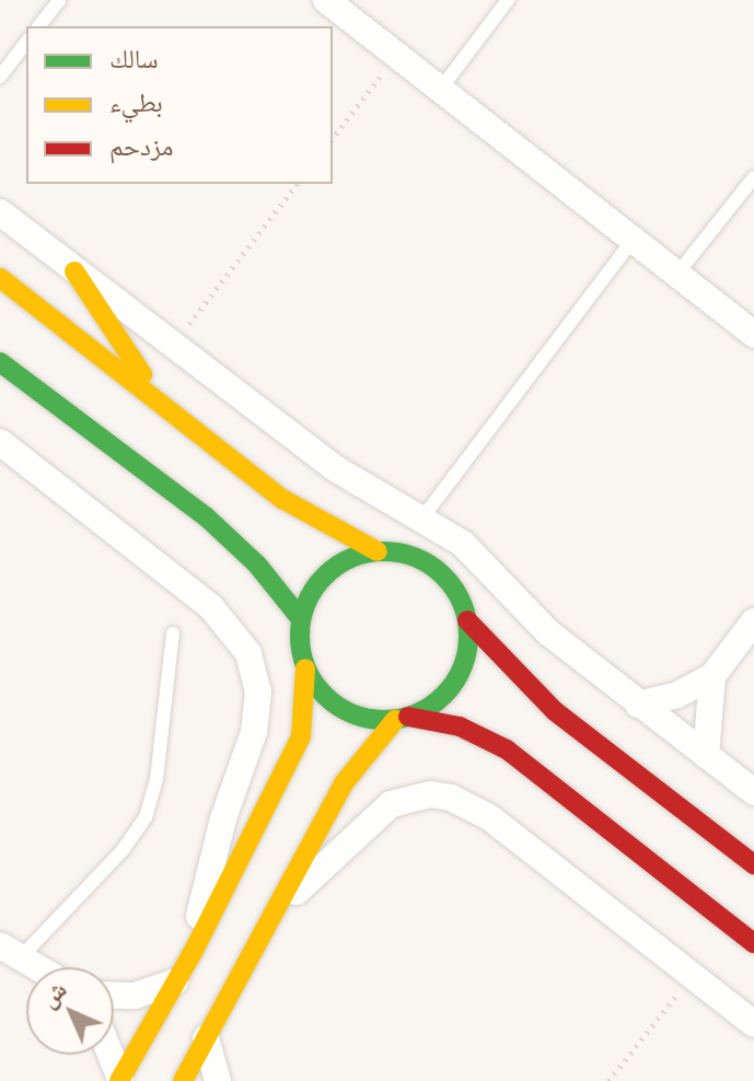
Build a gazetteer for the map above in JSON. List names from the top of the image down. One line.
{"legend":["سالك","بطيء","مزدحم"],"north":"top left"}
